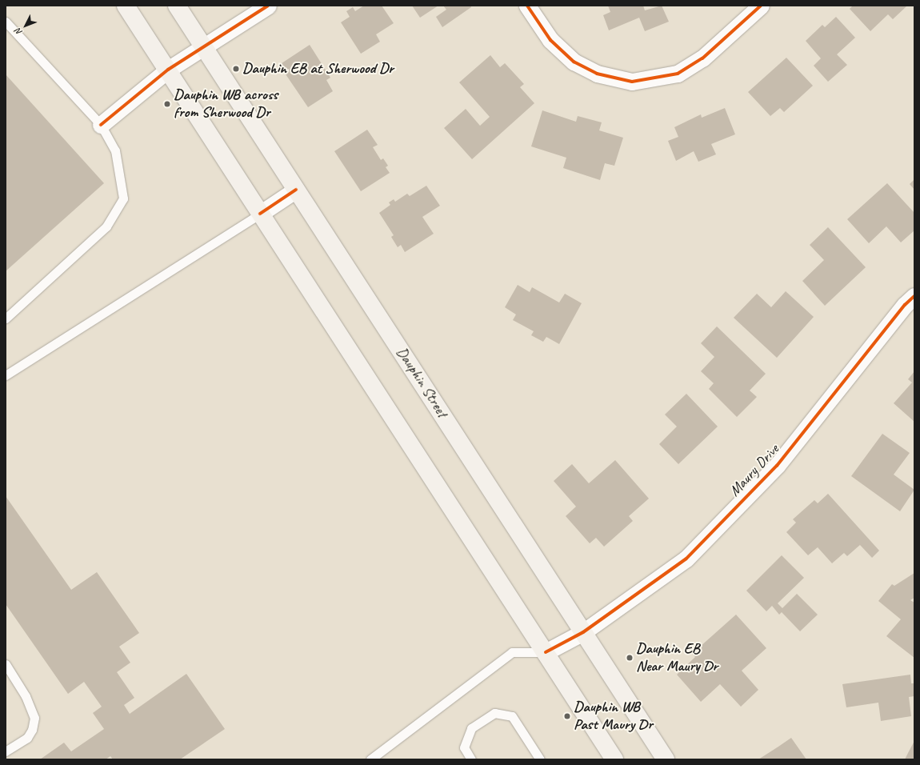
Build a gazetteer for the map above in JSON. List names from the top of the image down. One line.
{"streets":{"main road":["Dauphin Street"],"street":["Maury Drive"]},"crossings":[["Dauphin Street","Maury Drive"]],"places":["Dauphin EB at Sherwood Dr","Dauphin WB across from Sherwood Dr","Dauphin EB Near Maury Dr","Dauphin WB Past Maury Dr"],"north":"bottom left"}
